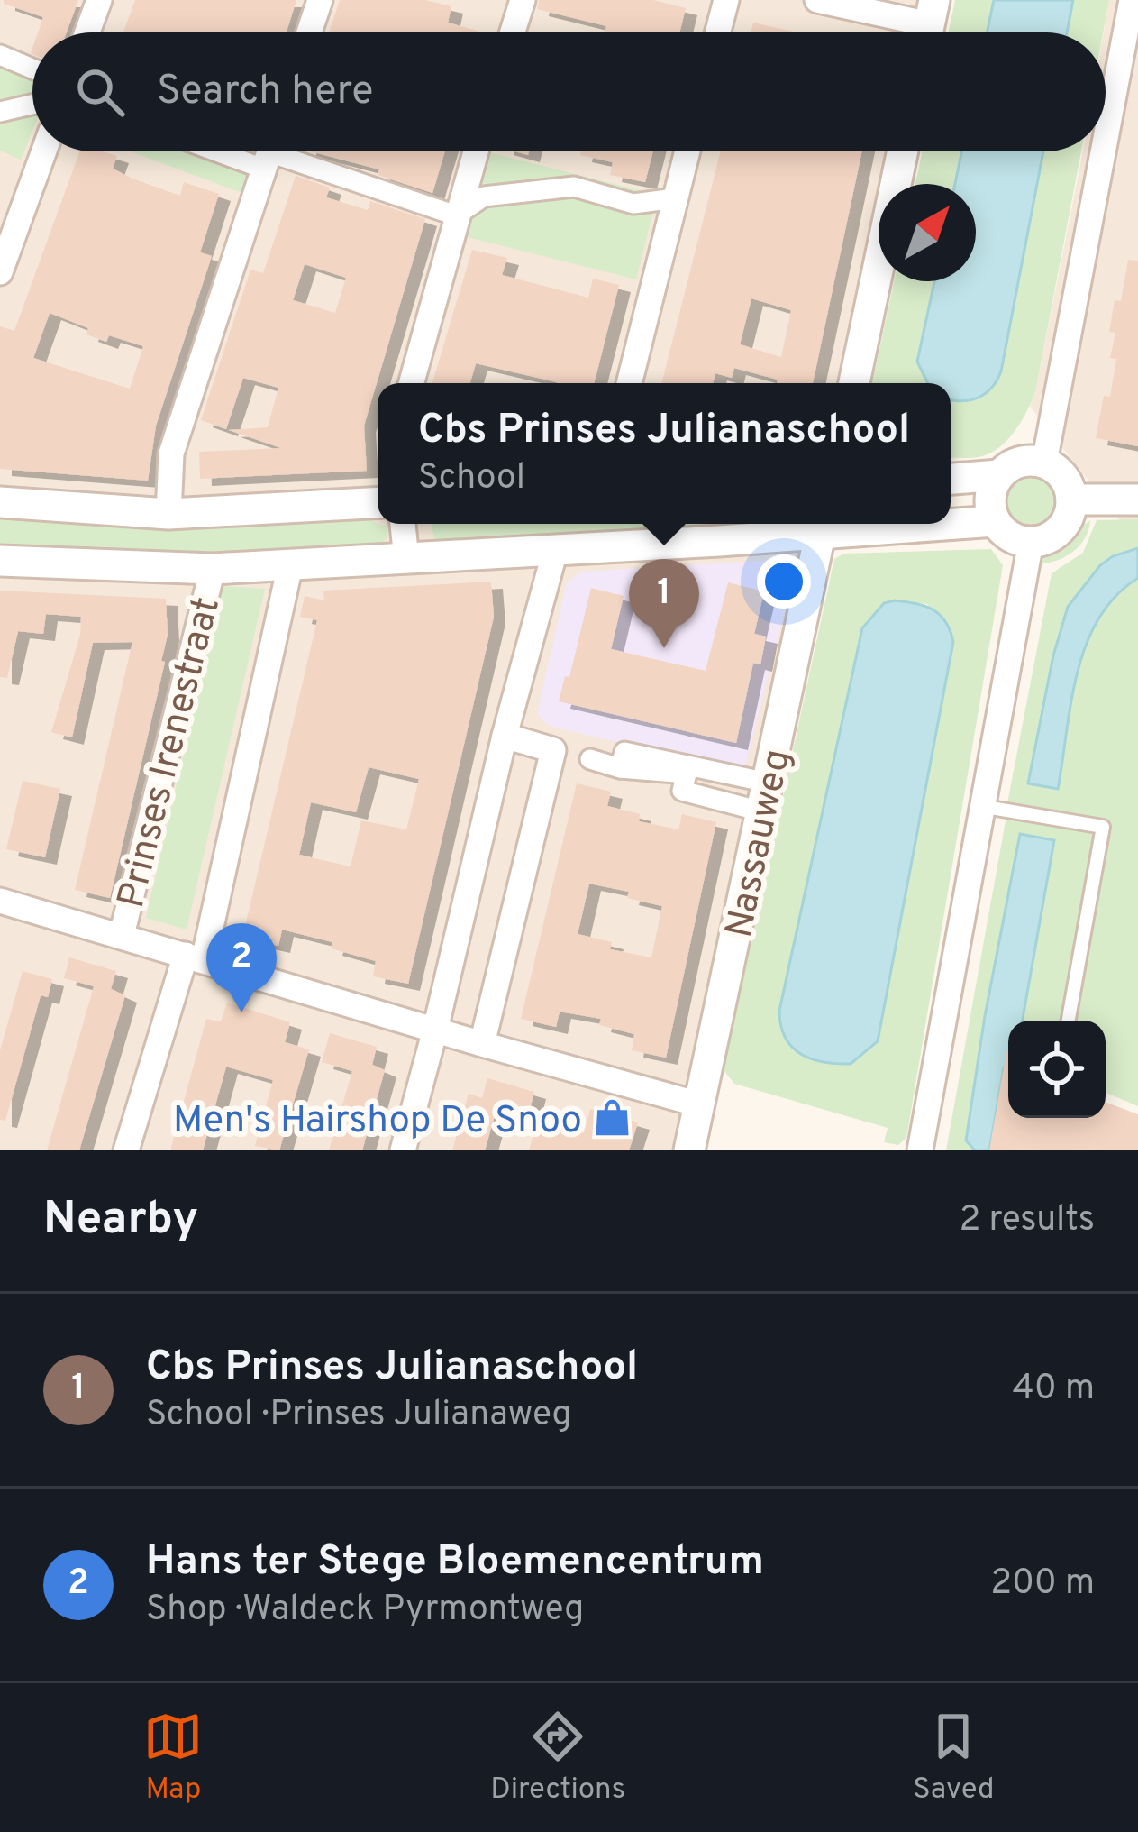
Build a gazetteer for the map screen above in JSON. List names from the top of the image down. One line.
{"streets":{"street":["Prinses Irenestraat","Nassauweg"]},"places":{"shop":["Men's Hairshop De Snoo"]},"north":"top right","page":{"search":"Search here","popup":["Cbs Prinses Julianaschool","School"],"pins":["1","2"],"heading":["Nearby","2 results"],"list":[{"mark":"1","name":"Cbs Prinses Julianaschool","note":"School · Prinses Julianaweg","value":"40 m"},{"mark":"2","name":"Hans ter Stege Bloemencentrum","note":"Shop · Waldeck Pyrmontweg","value":"200 m"}],"nav":["Map","Directions","Saved"]}}
